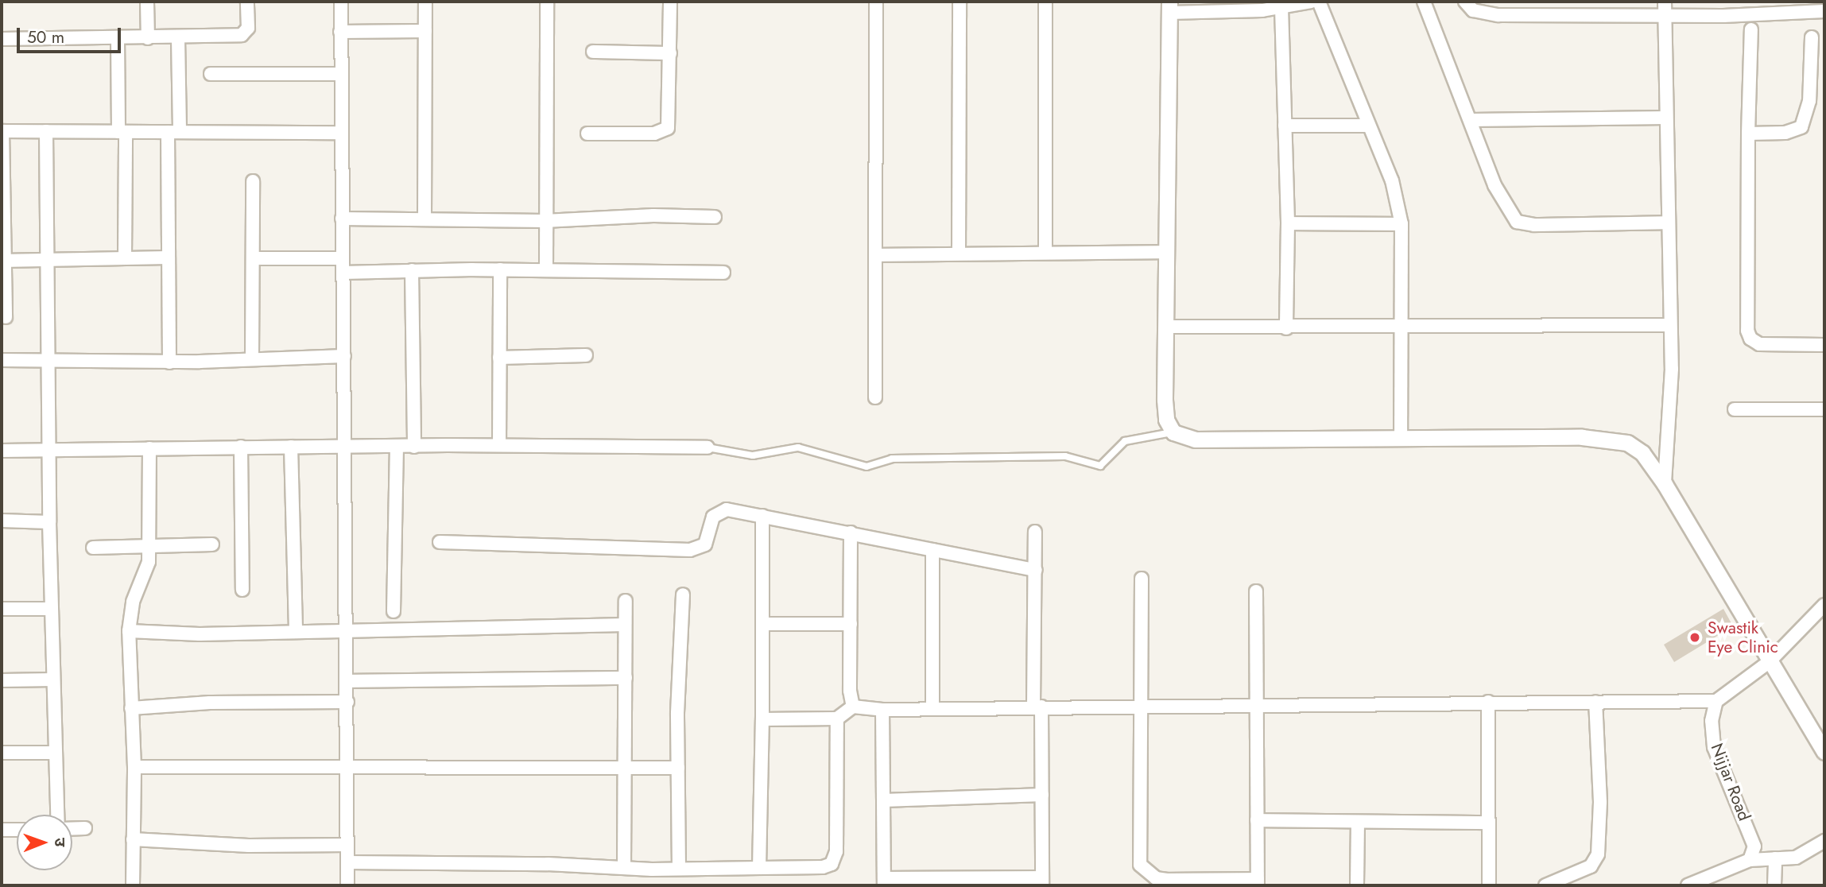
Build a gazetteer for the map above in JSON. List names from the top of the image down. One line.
{"streets":{"street":["Nijjar Road"]},"places":["Swastik Eye Clinic"],"scale_bar":"50 m","north":"right"}
